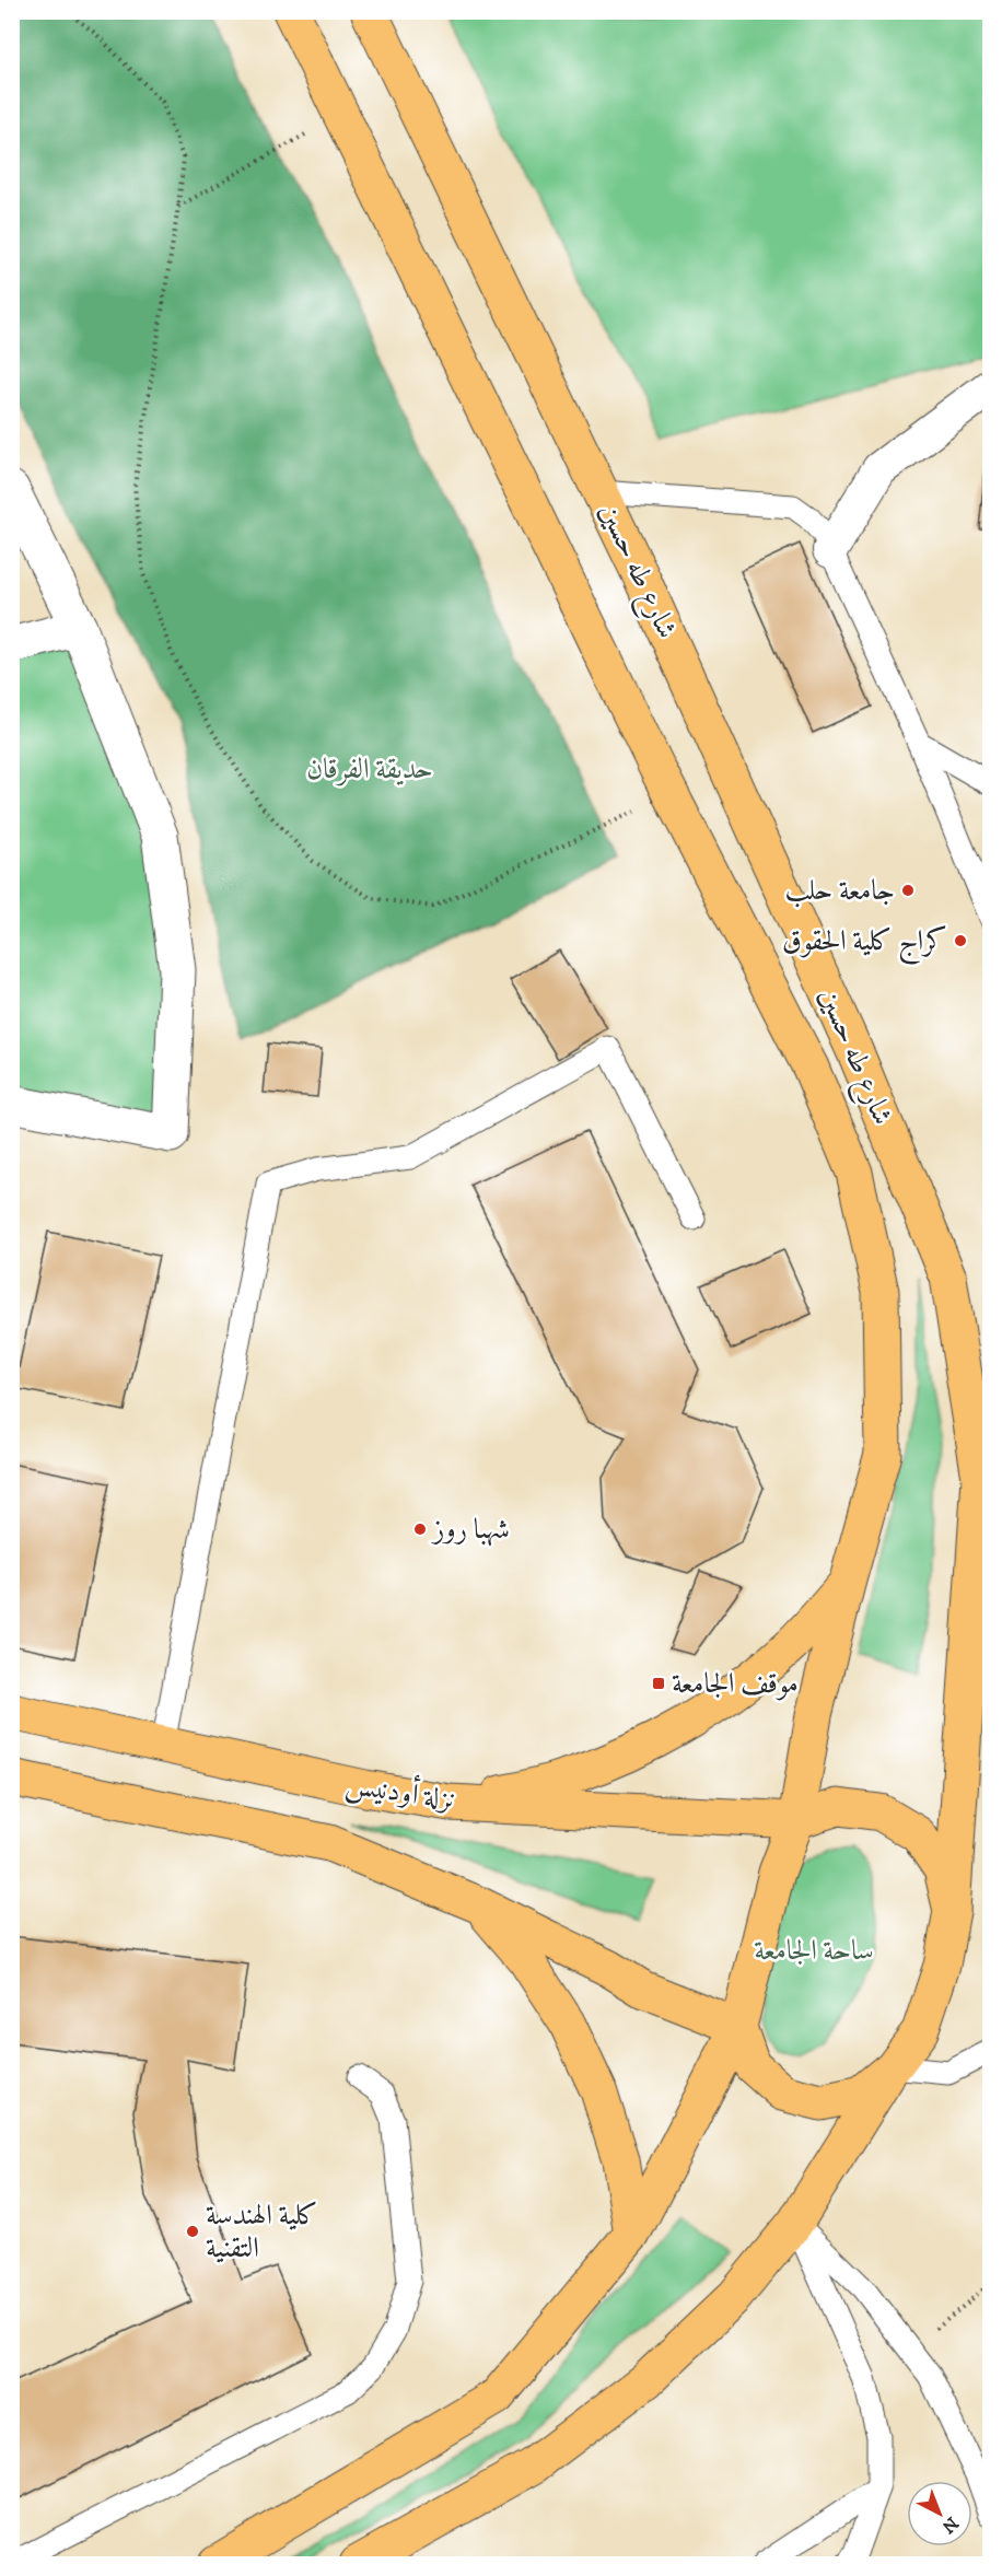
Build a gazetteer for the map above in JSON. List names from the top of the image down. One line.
{"streets":{"main road":["شارع طه حسين","نزلة أودنيس"]},"crossings":[["شارع طه حسين","نزلة أودنيس"]],"parks":["حديقة الفرقان","ساحة الجامعة"],"places":{"other":["جامعة حلب","كراج كلية الحقوق","شهبا روز","كلية الهندسة التقنية"],"transit":["موقف الجامعة"]},"north":"bottom right"}
